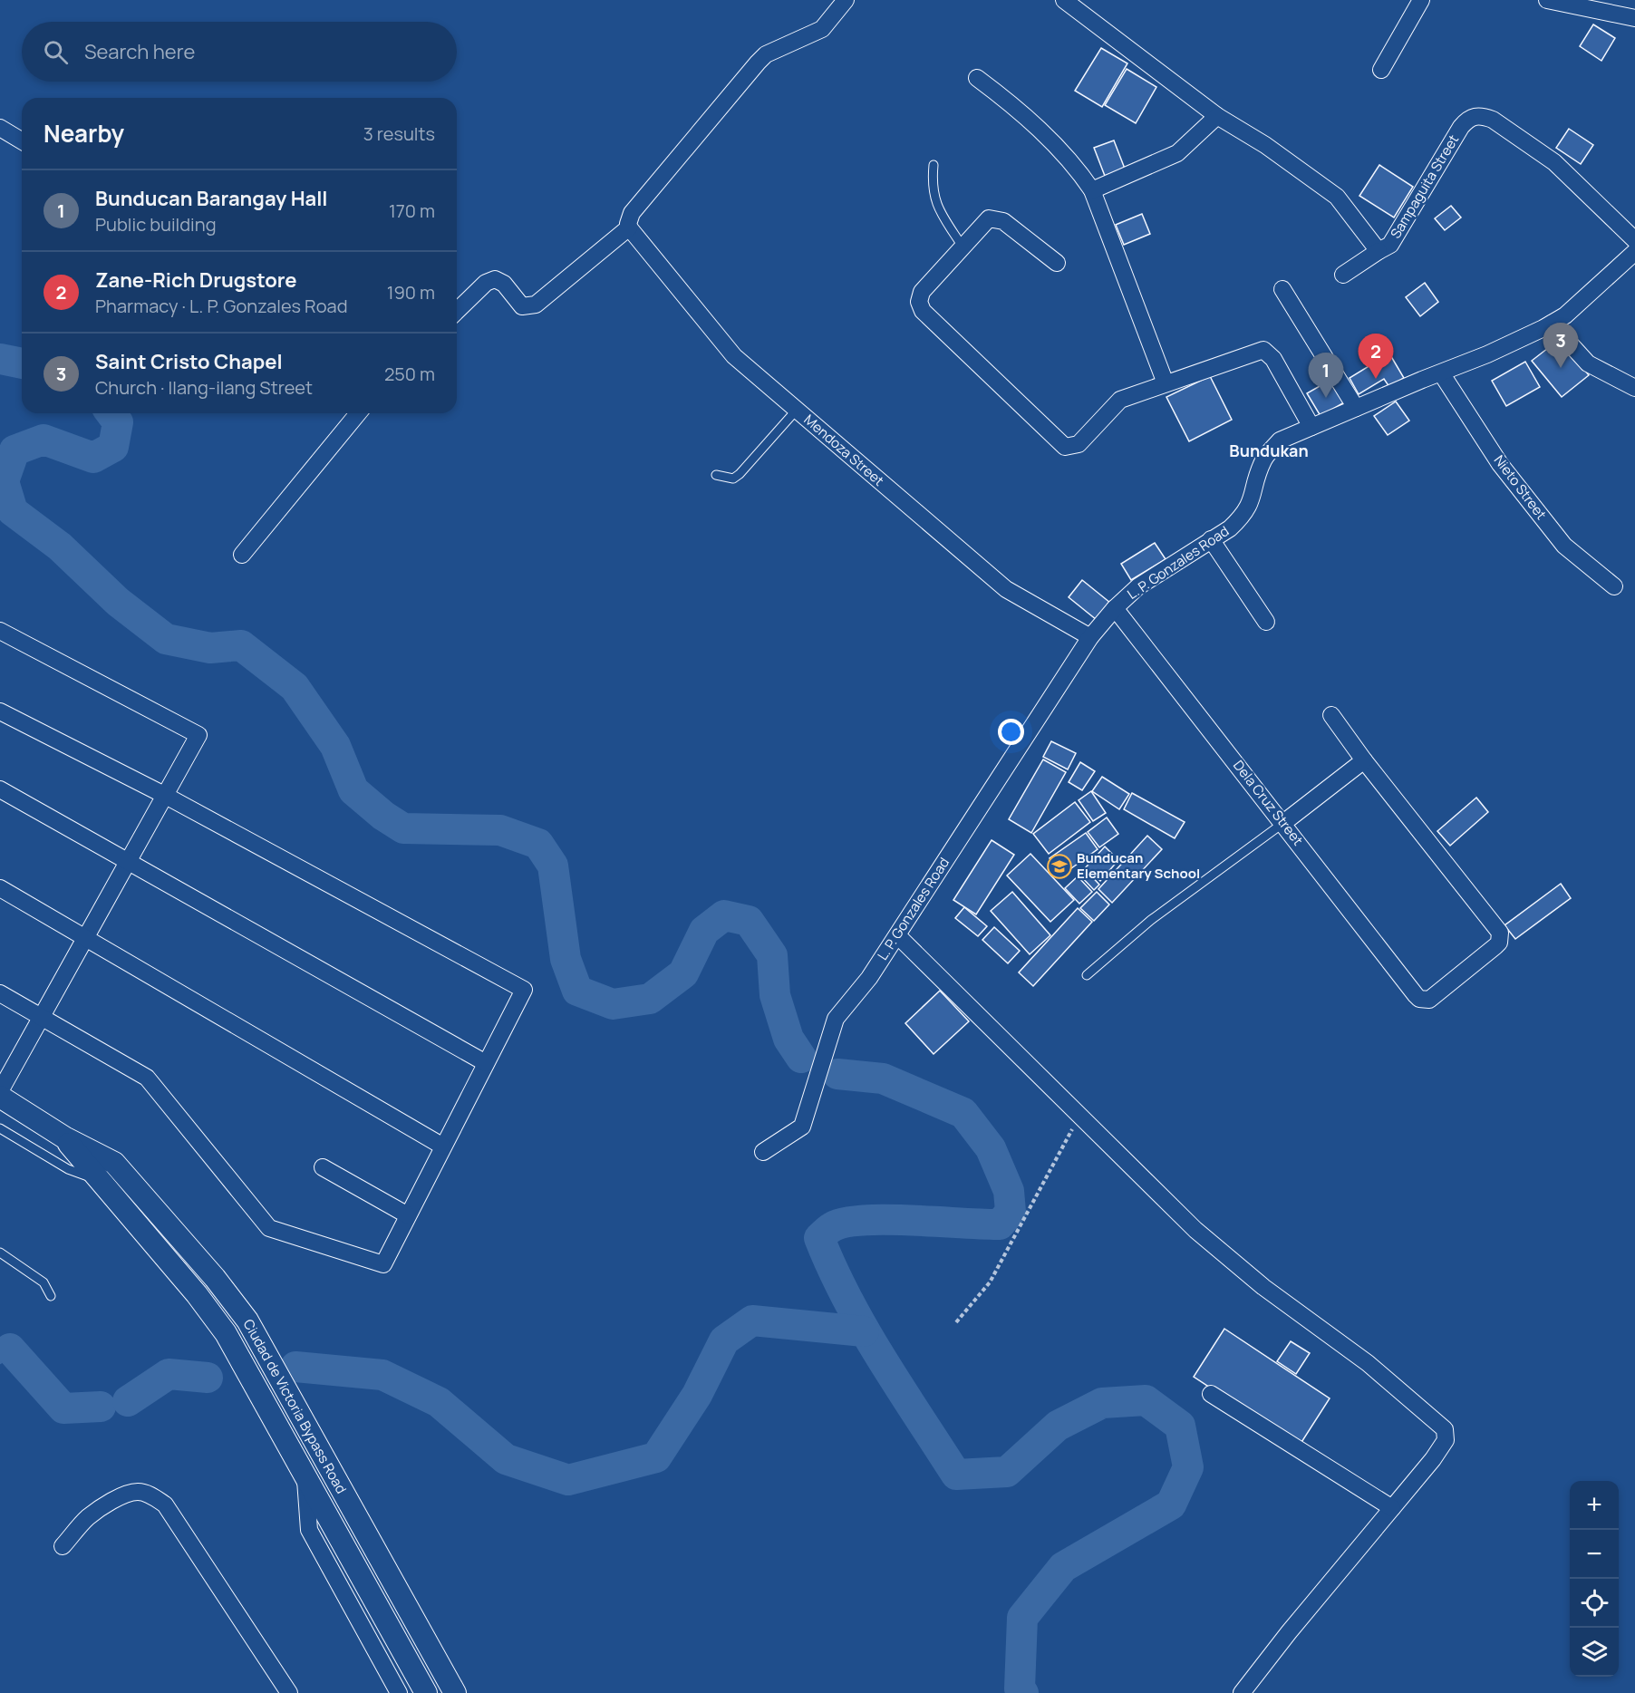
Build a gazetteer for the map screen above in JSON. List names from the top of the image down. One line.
{"streets":{"main road":["Ciudad de Victoria Bypass Road"],"street":["Sampaguita Street","Mendoza Street","Nieto Street","L. P. Gonzales Road","Dela Cruz Street"]},"crossings":[["Mendoza Street","L. P. Gonzales Road"],["Nieto Street","L. P. Gonzales Road"],["L. P. Gonzales Road","Dela Cruz Street"]],"districts":["Bundukan"],"places":{"school or university":["Bunducan Elementary School"]},"page":{"search":"Search here","heading":["Nearby","3 results"],"list":[{"mark":"1","name":"Bunducan Barangay Hall","note":"Public building","value":"170 m"},{"mark":"2","name":"Zane-Rich Drugstore","note":"Pharmacy · L. P. Gonzales Road","value":"190 m"},{"mark":"3","name":"Saint Cristo Chapel","note":"Church · Ilang-ilang Street","value":"250 m"}],"pins":["3","2","1"],"map_buttons":["+","−"]}}
